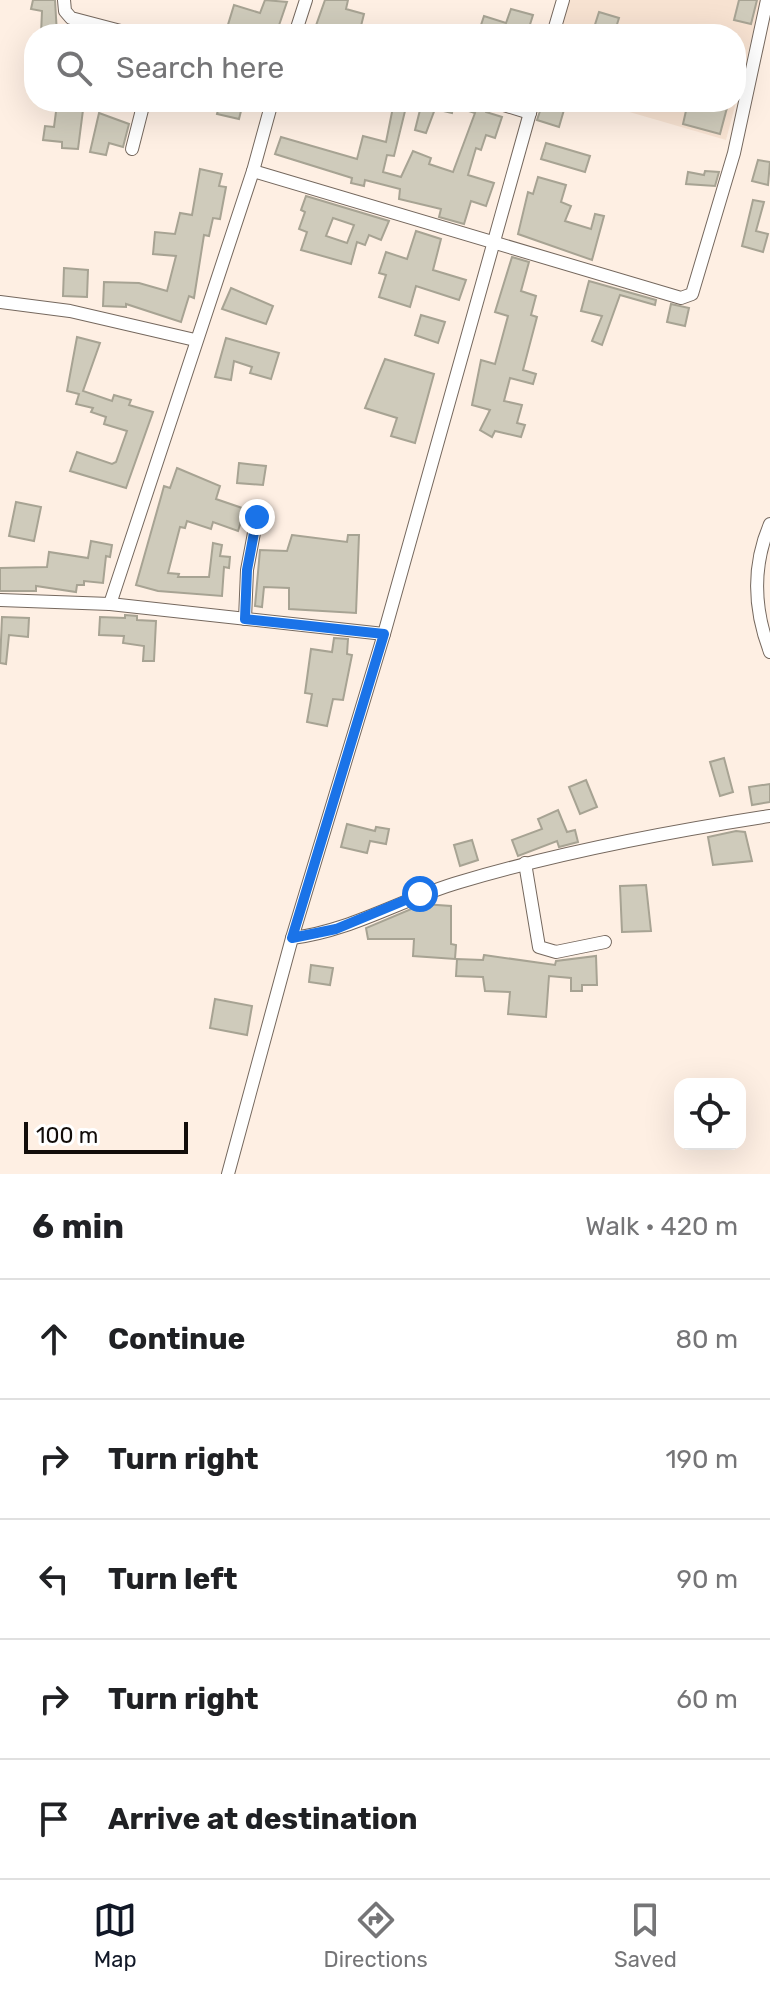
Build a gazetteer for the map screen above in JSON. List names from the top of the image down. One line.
{"scale_bar":"100 m","page":{"search":"Search here","scale":"100 m","heading":["6 min","Walk · 420 m"],"list":[["Continue","80 m"],["Turn right","190 m"],["Turn left","90 m"],["Turn right","60 m"],"Arrive at destination"],"nav":["Map","Directions","Saved"]}}
